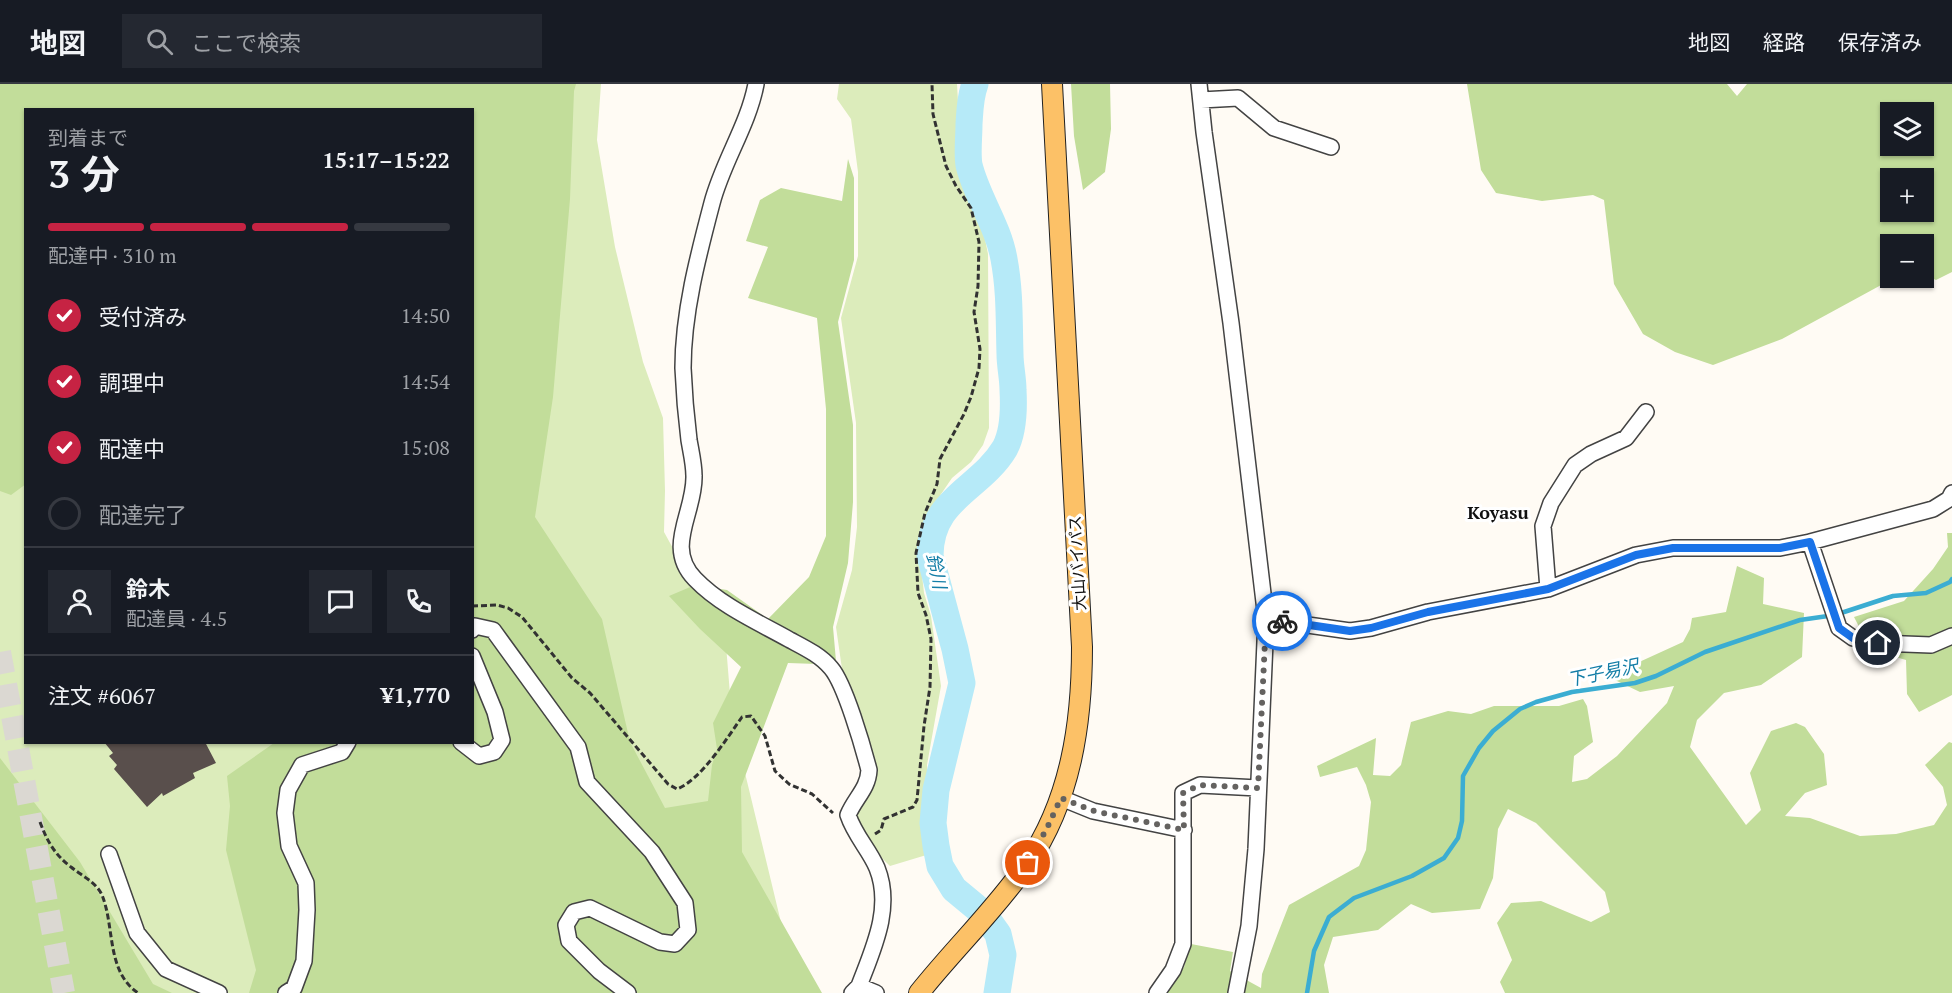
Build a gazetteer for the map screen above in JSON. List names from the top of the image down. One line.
{"streets":{"main road":["大山バイパス"]},"districts":["Koyasu"],"water":["鈴川","下子易沢"],"page":{"header":"地図","search":"ここで検索","nav":["地図","経路","保存済み"],"map_buttons":["+","−"],"heading":["3 分","到着まで","15:17–15:22"],"panel":["鈴木","配達員 · 4.5","注文 #6067","¥1,770"],"bar":"配達中 · 310 m","list":[["受付済み","14:50"],["調理中","14:54"],["配達中","15:08"],"配達完了"]}}
